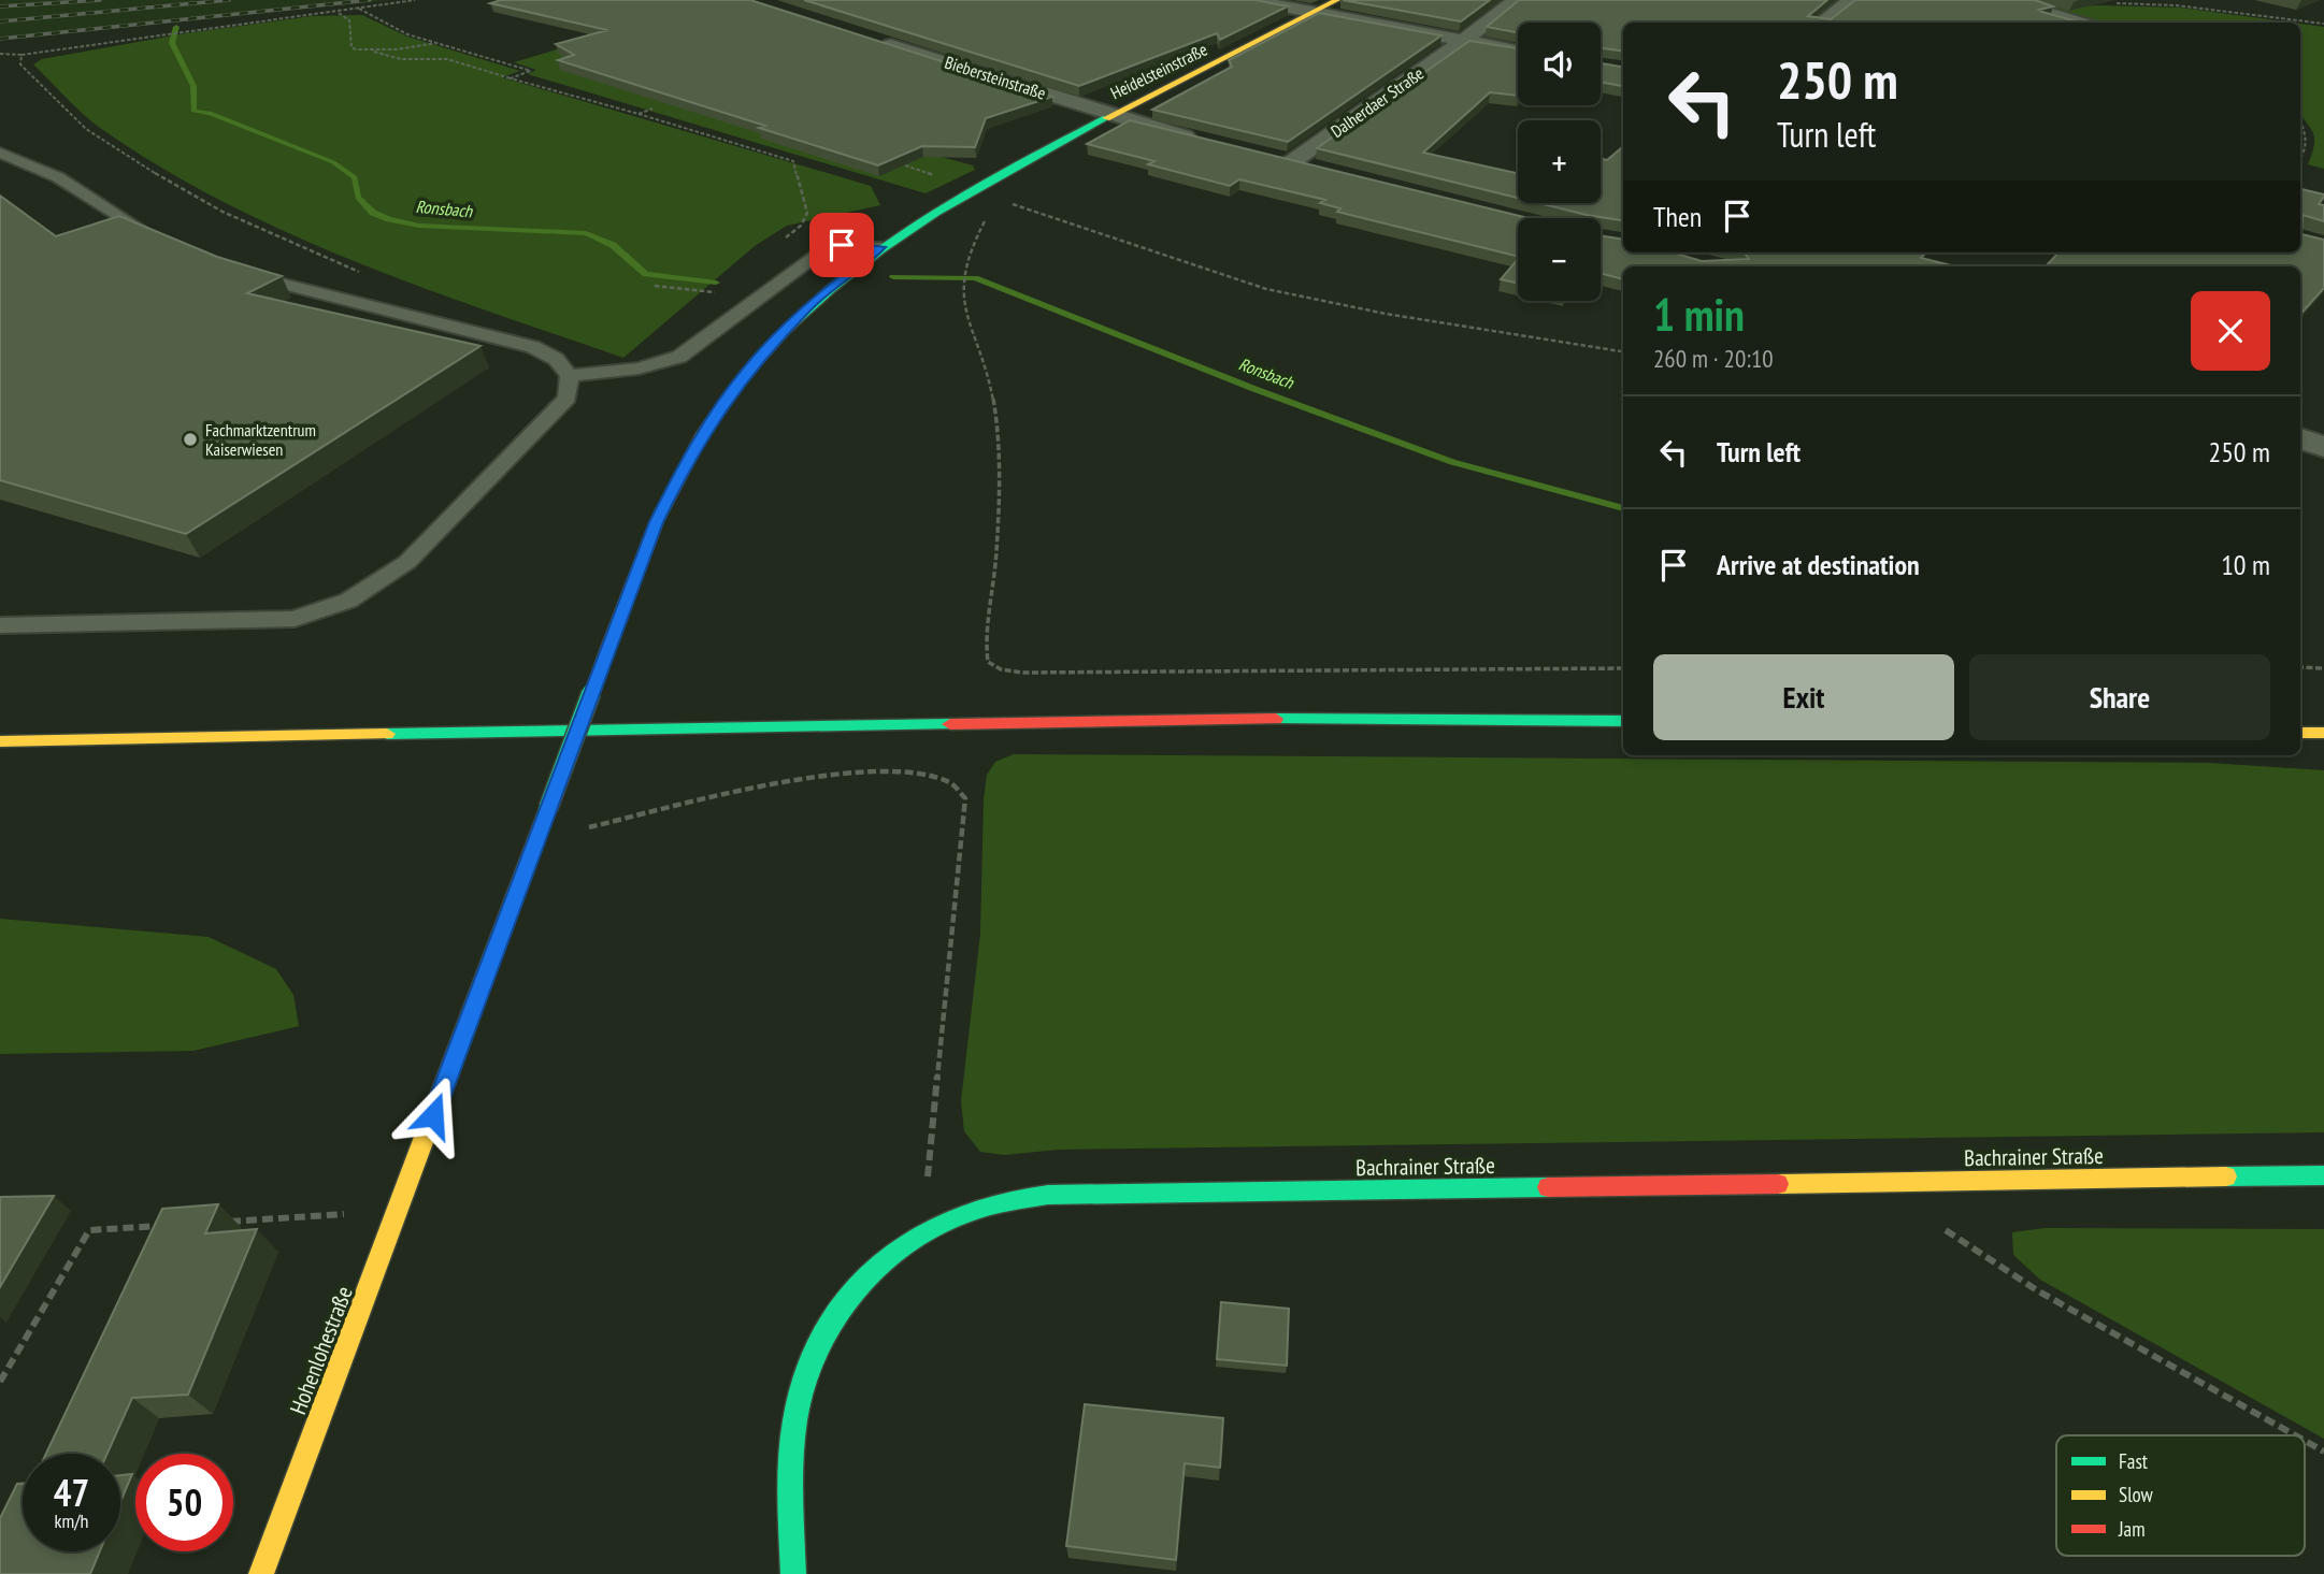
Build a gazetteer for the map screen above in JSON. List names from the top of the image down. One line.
{"streets":{"main road":["Heidelsteinstraße","Bachrainer Straße","Hohenlohestraße"],"street":["Biebersteinstraße","Dalherdaer Straße"]},"crossings":[["Heidelsteinstraße","Biebersteinstraße"],["Heidelsteinstraße","Hohenlohestraße"]],"water":["Ronsbach"],"places":["Fachmarktzentrum Kaiserwiesen"],"legend":["Fast","Slow","Jam"],"page":{"map_buttons":["+","−"],"turn":["250 m","Turn left"],"then":"Then","heading":["1 min","260 m · 20:10"],"list":[{"name":"Turn left","value":"250 m"},{"name":"Arrive at destination","value":"10 m"}],"buttons":["Exit","Share"],"speed":"47 km/h","limit":"50"}}
